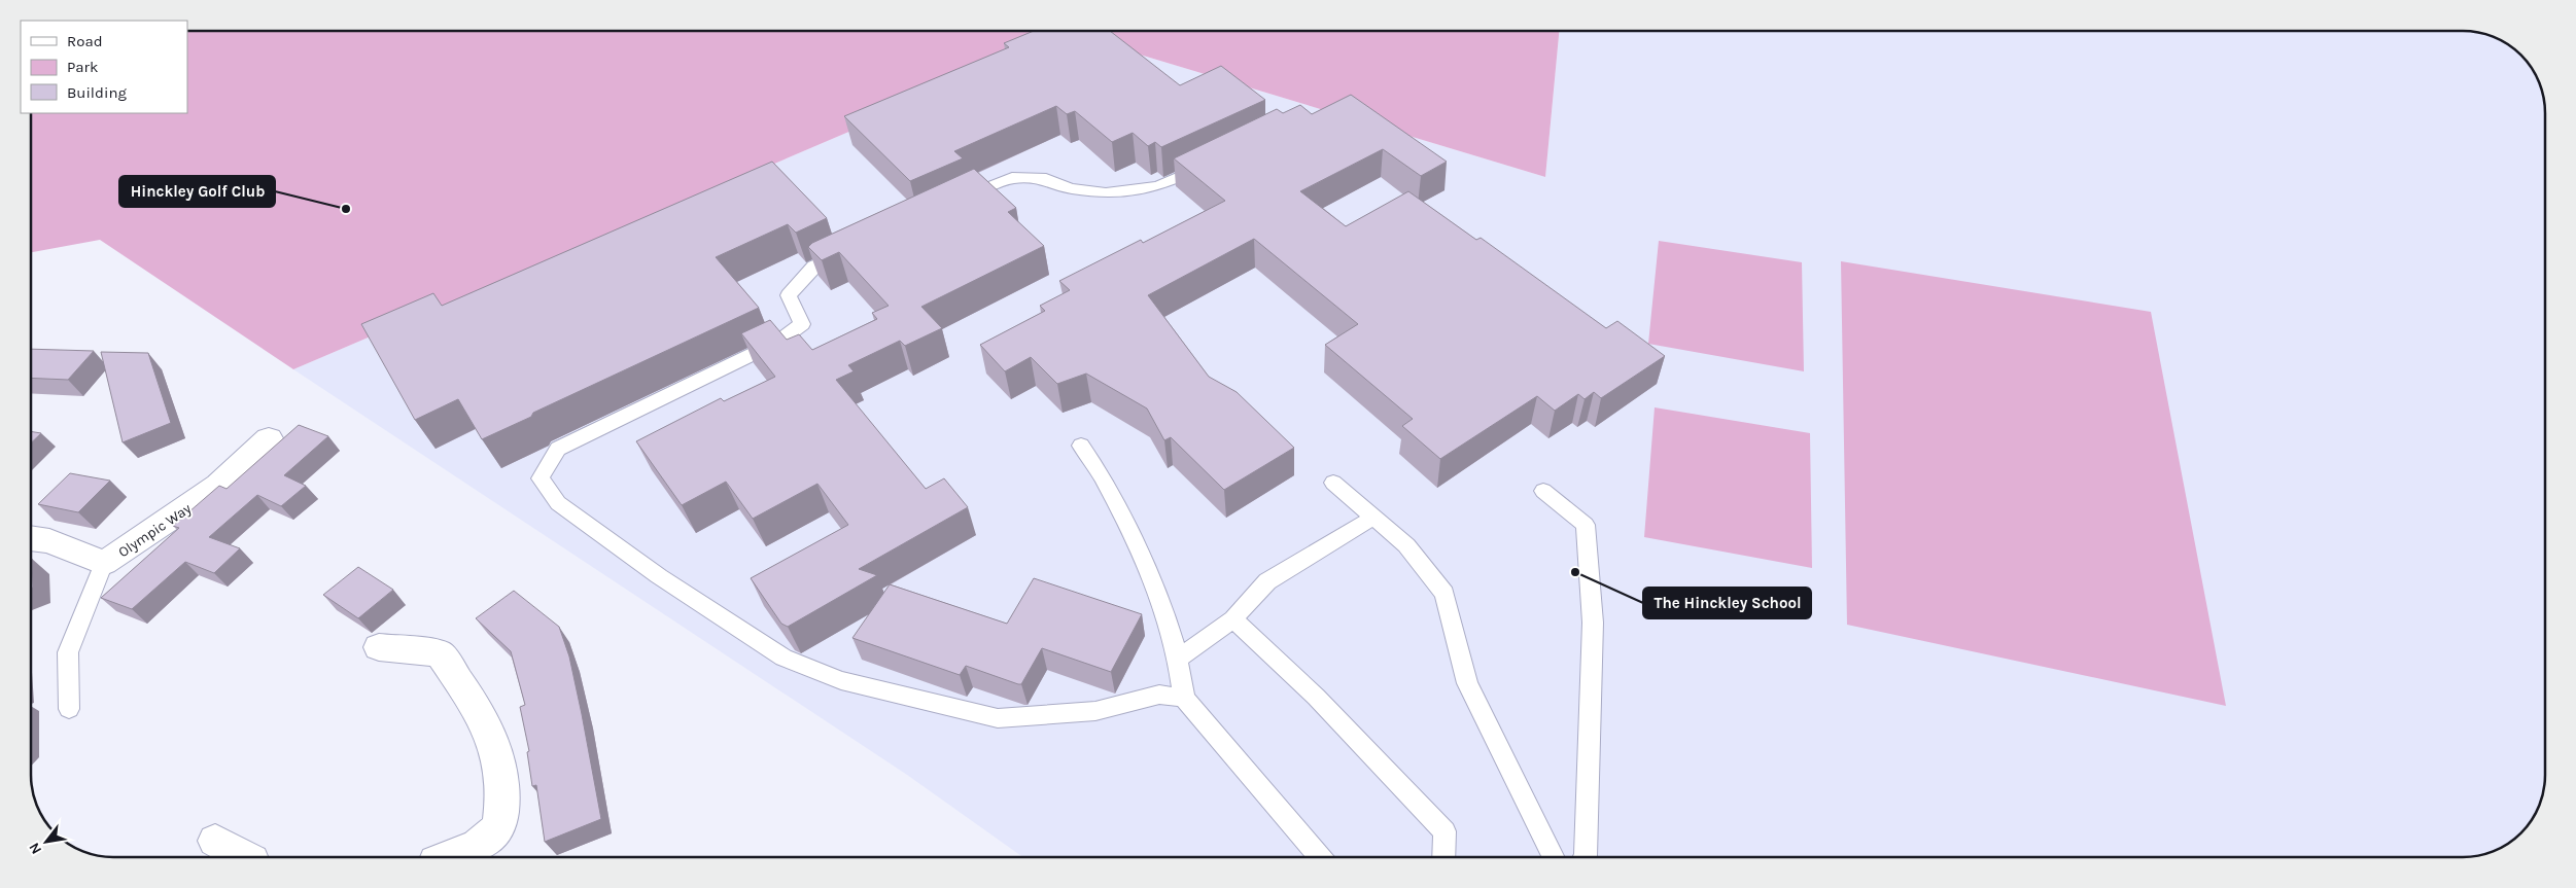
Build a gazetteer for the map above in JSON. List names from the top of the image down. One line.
{"streets":{"street":["Olympic Way"]},"places":["Hinckley Golf Club","The Hinckley School"],"legend":["Road","Park","Building"],"north":"bottom left"}
